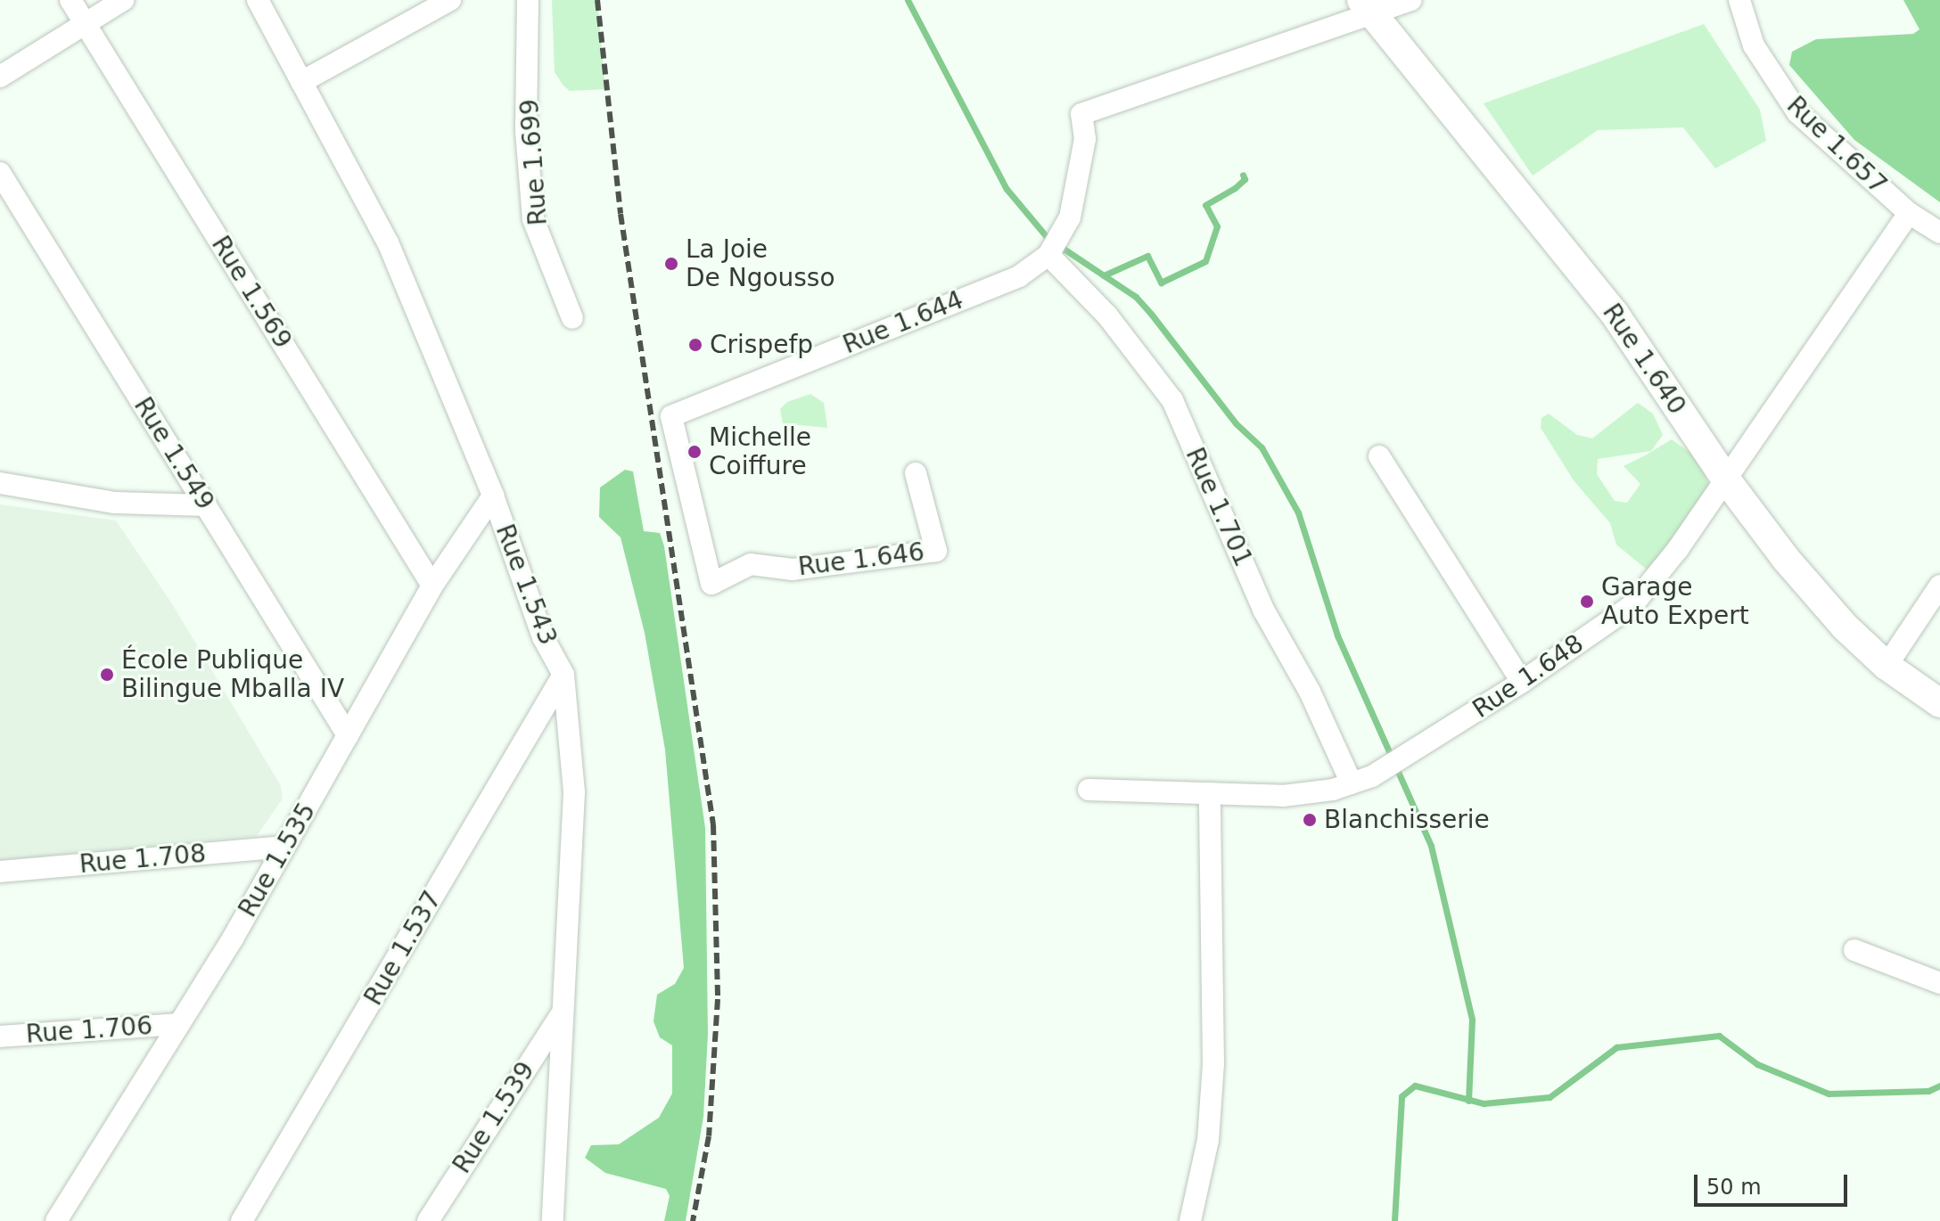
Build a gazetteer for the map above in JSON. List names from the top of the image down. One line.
{"streets":{"street":["Rue 1.657","Rue 1.699","Rue 1.569","Rue 1.644","Rue 1.640","Rue 1.549","Rue 1.701","Rue 1.646","Rue 1.543","Rue 1.648","Rue 1.708","Rue 1.535","Rue 1.537","Rue 1.706","Rue 1.539"]},"crossings":[["Rue 1.657","Rue 1.648"],["Rue 1.569","Rue 1.535"],["Rue 1.644","Rue 1.701"],["Rue 1.644","Rue 1.646"],["Rue 1.640","Rue 1.648"],["Rue 1.549","Rue 1.535"],["Rue 1.701","Rue 1.648"],["Rue 1.543","Rue 1.535"],["Rue 1.543","Rue 1.537"],["Rue 1.543","Rue 1.539"],["Rue 1.708","Rue 1.535"],["Rue 1.535","Rue 1.706"]],"places":["La Joie De Ngousso","Crispefp","Michelle Coiffure","Garage Auto Expert","École Publique Bilingue Mballa IV","Blanchisserie"],"scale_bar":"50 m"}
